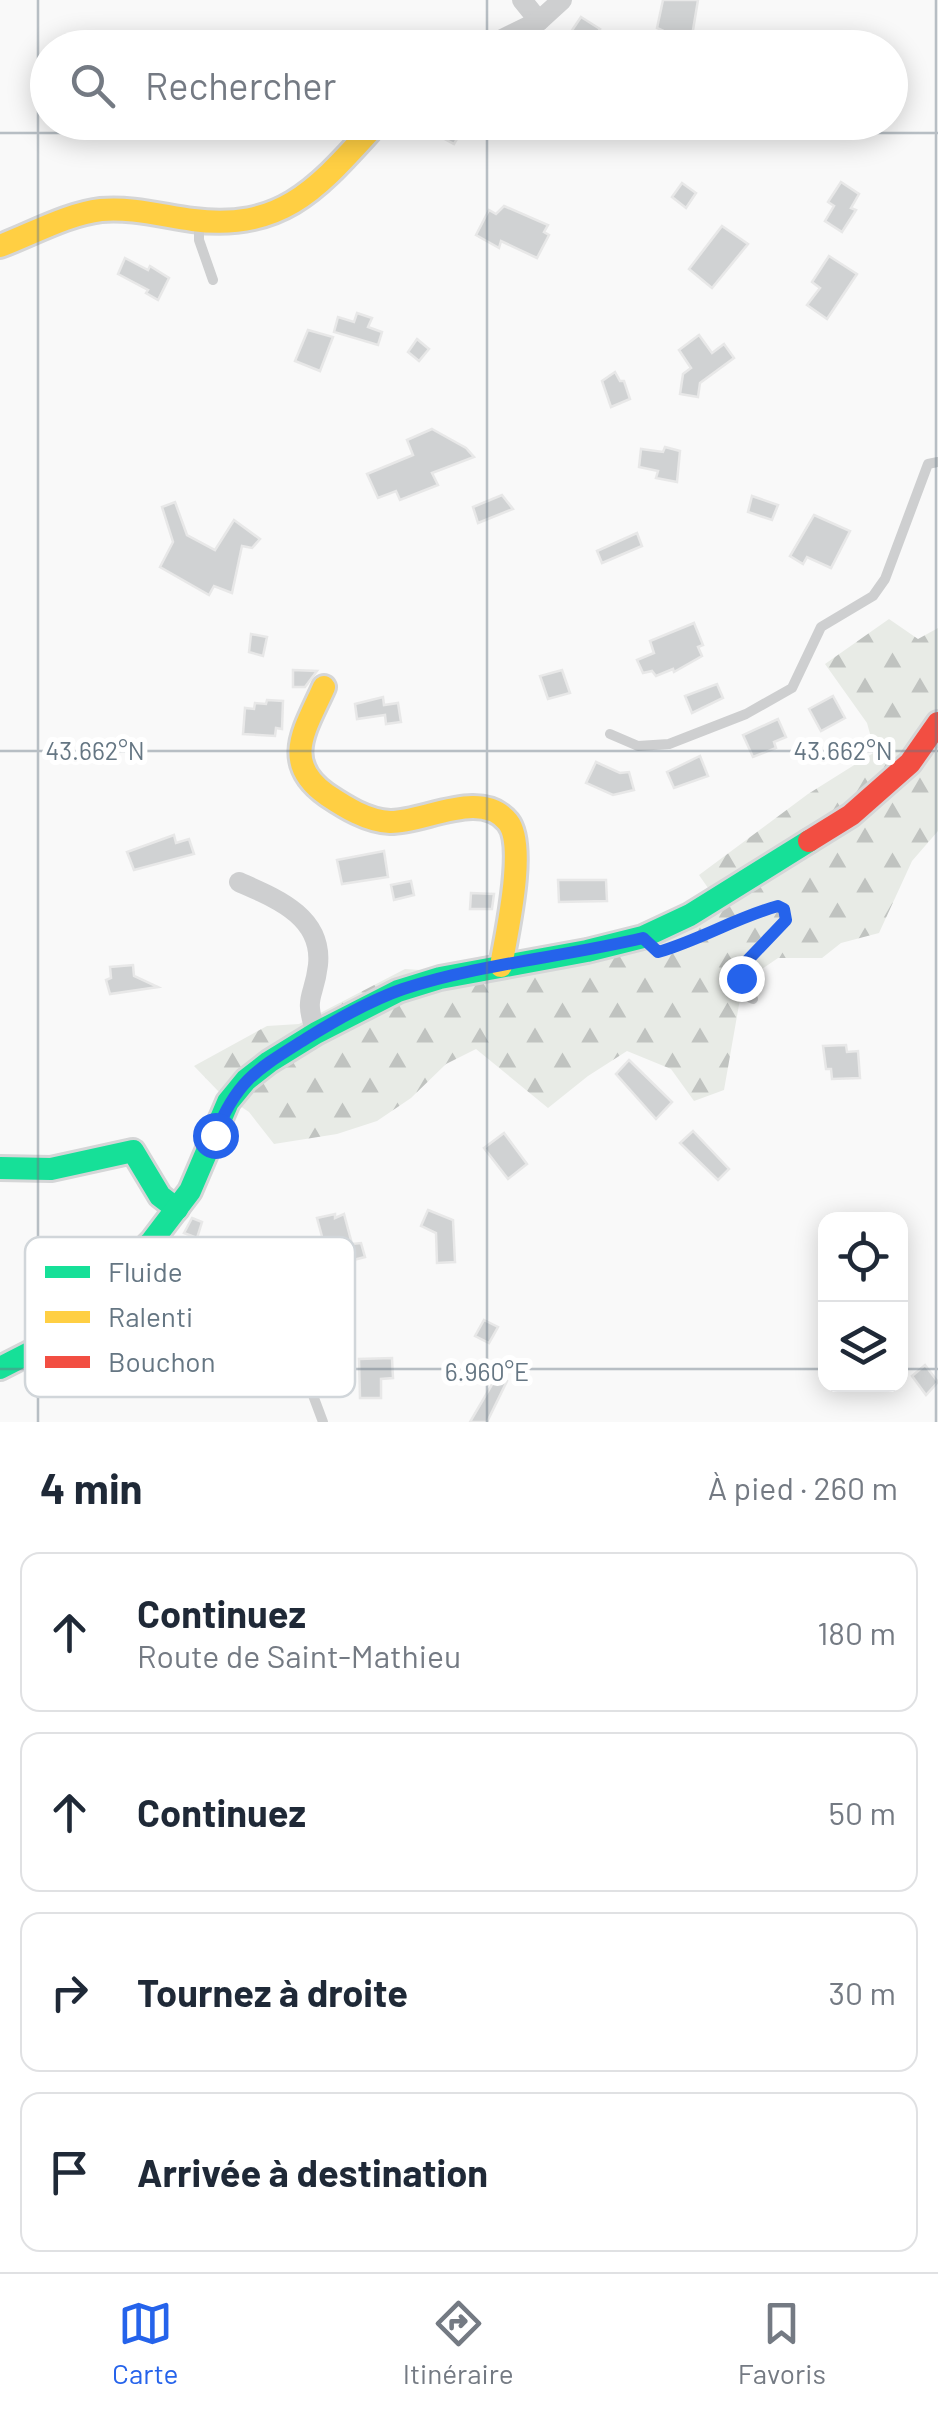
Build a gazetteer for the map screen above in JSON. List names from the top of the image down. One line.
{"legend":["Fluide","Ralenti","Bouchon"],"page":{"search":"Rechercher","heading":["4 min","À pied · 260 m"],"list":[["Continuez","Route de Saint-Mathieu","180 m"],["Continuez","50 m"],["Tournez à droite","30 m"],"Arrivée à destination"],"nav":["Carte","Itinéraire","Favoris"]},"coordinates":["43.662°N","6.960°E"]}
